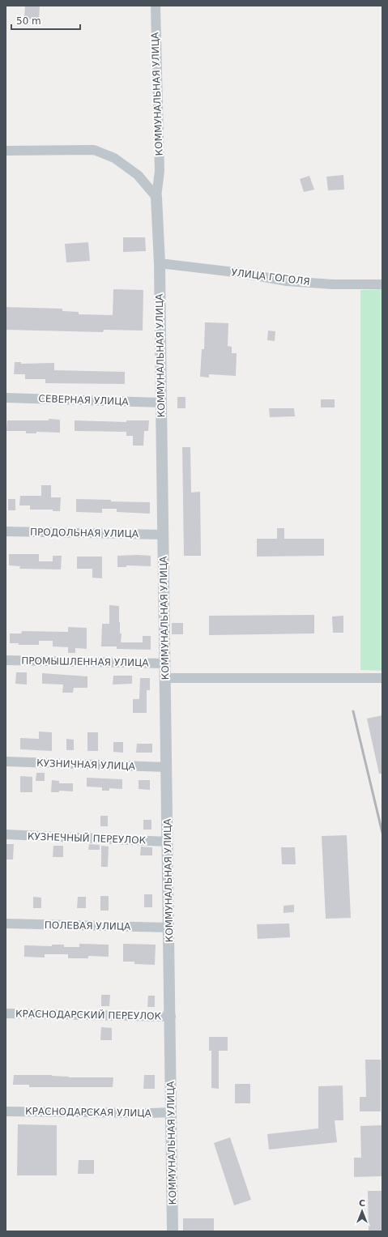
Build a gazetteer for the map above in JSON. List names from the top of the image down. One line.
{"streets":{"street":["КОММУНАЛЬНАЯ УЛИЦА","УЛИЦА ГОГОЛЯ","СЕВЕРНАЯ УЛИЦА","ПРОДОЛЬНАЯ УЛИЦА","ПРОМЫШЛЕННАЯ УЛИЦА","КУЗНИЧНАЯ УЛИЦА","КУЗНЕЧНЫЙ ПЕРЕУЛОК","ПОЛЕВАЯ УЛИЦА","КРАСНОДАРСКИЙ ПЕРЕУЛОК","КРАСНОДАРСКАЯ УЛИЦА"]},"crossings":[["КОММУНАЛЬНАЯ УЛИЦА","УЛИЦА ГОГОЛЯ"],["КОММУНАЛЬНАЯ УЛИЦА","СЕВЕРНАЯ УЛИЦА"],["КОММУНАЛЬНАЯ УЛИЦА","ПРОДОЛЬНАЯ УЛИЦА"],["КОММУНАЛЬНАЯ УЛИЦА","ПРОМЫШЛЕННАЯ УЛИЦА"],["КОММУНАЛЬНАЯ УЛИЦА","КУЗНИЧНАЯ УЛИЦА"],["КОММУНАЛЬНАЯ УЛИЦА","КУЗНЕЧНЫЙ ПЕРЕУЛОК"],["КОММУНАЛЬНАЯ УЛИЦА","ПОЛЕВАЯ УЛИЦА"],["КОММУНАЛЬНАЯ УЛИЦА","КРАСНОДАРСКИЙ ПЕРЕУЛОК"],["КОММУНАЛЬНАЯ УЛИЦА","КРАСНОДАРСКАЯ УЛИЦА"]],"scale_bar":"50 m","north":"top"}
